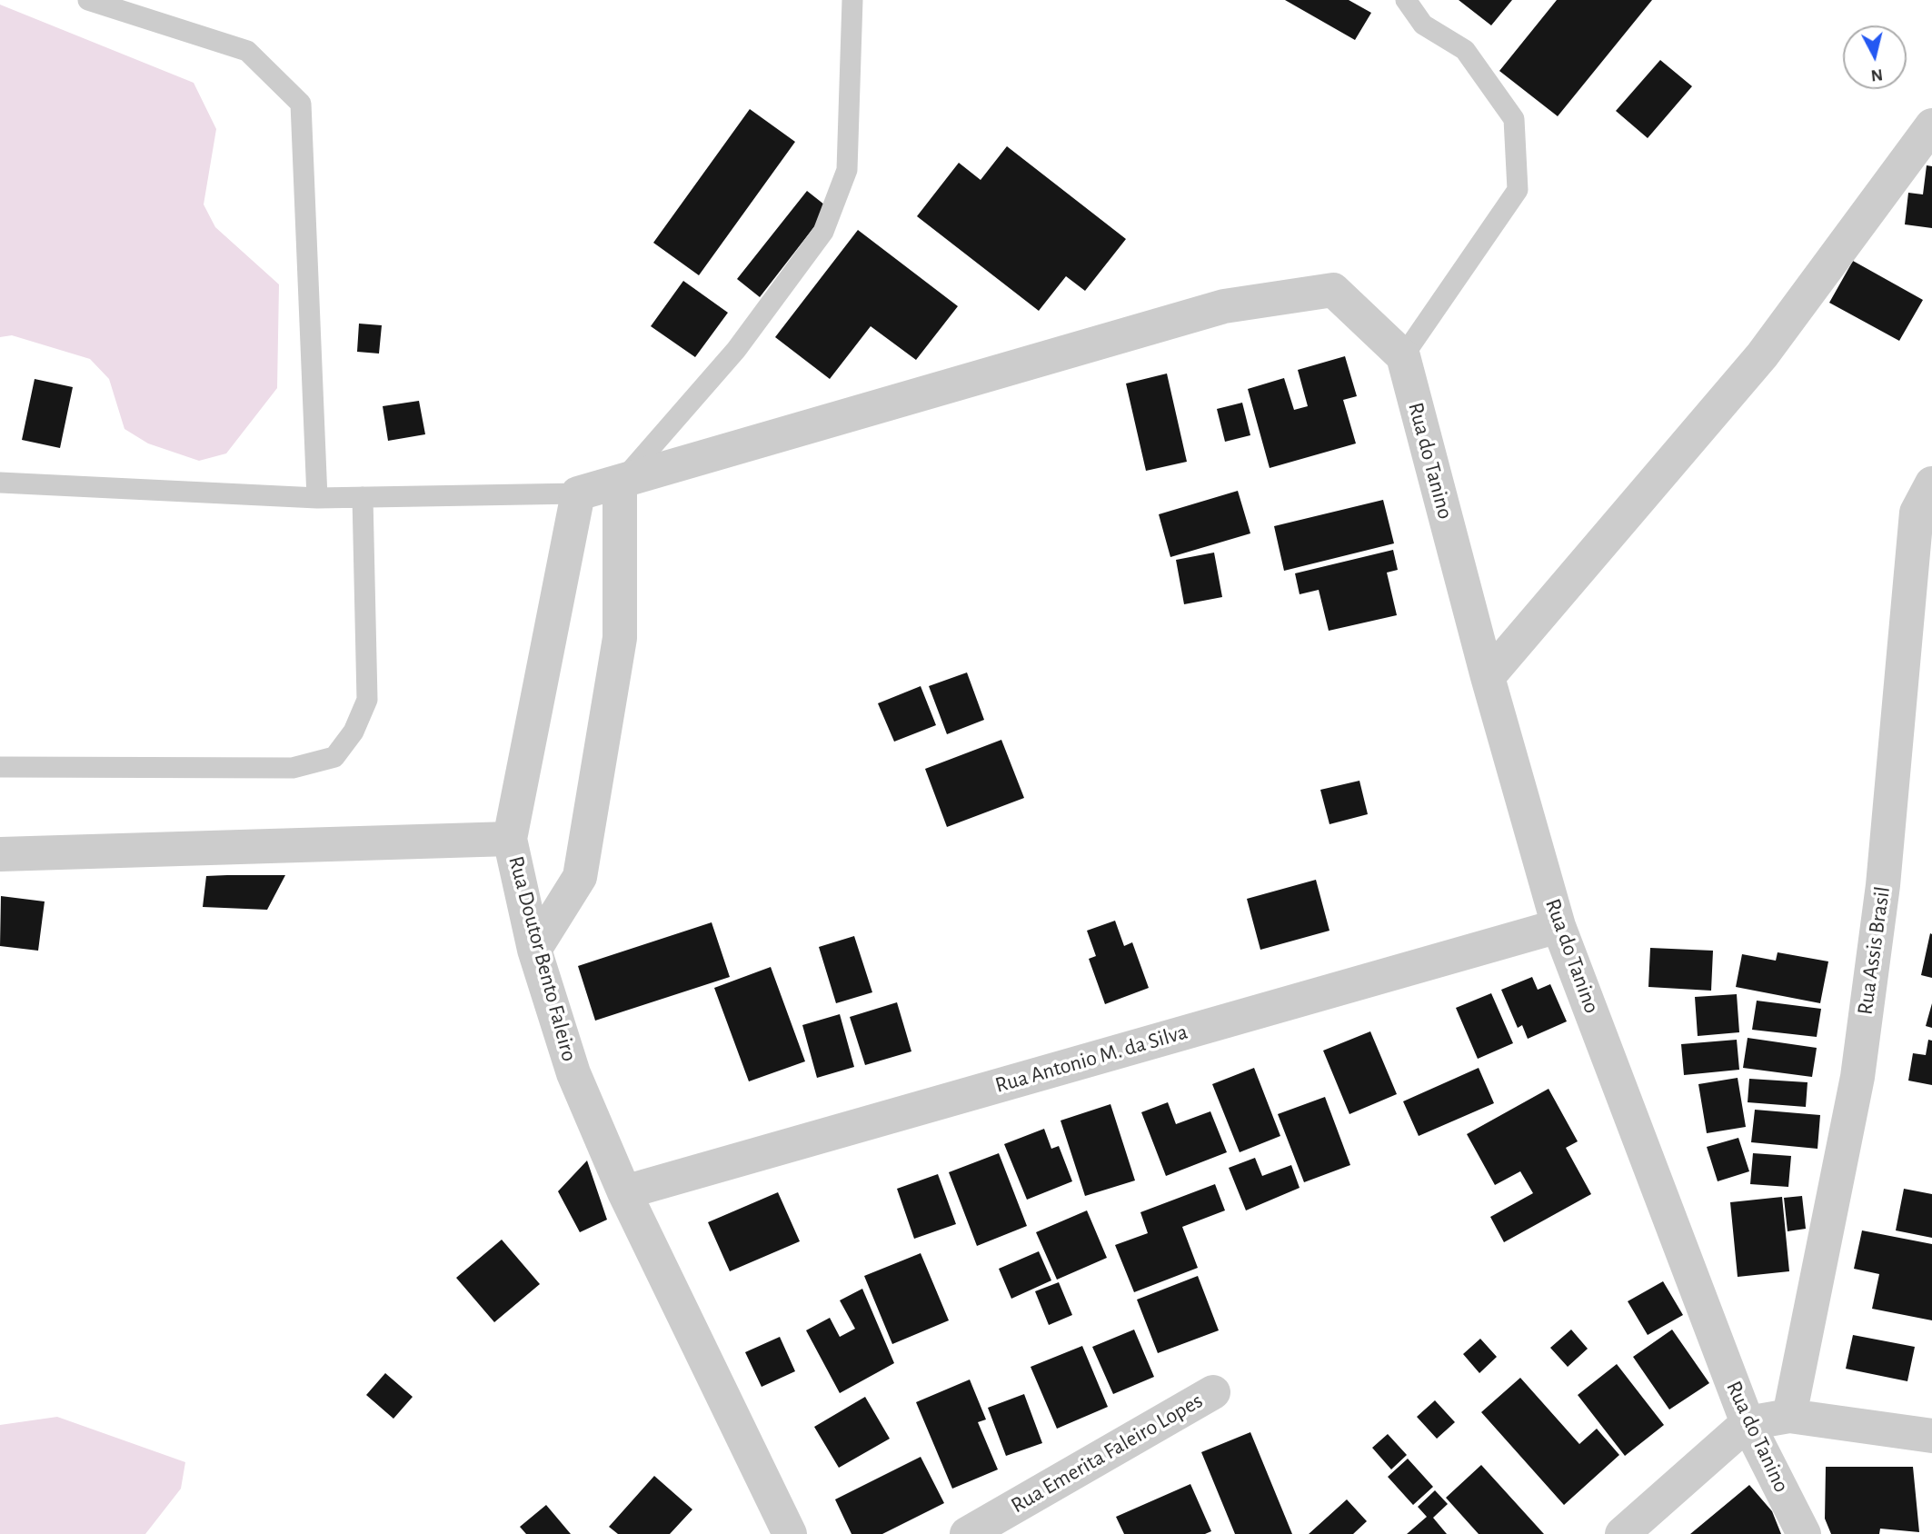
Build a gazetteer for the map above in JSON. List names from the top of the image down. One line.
{"streets":{"street":["Rua do Tanino","Rua Assis Brasil","Rua Doutor Bento Faleiro","Rua Antonio M. da Silva","Rua Emerita Faleiro Lopes"]},"crossings":[["Rua do Tanino","Rua Antonio M. da Silva"],["Rua Doutor Bento Faleiro","Rua Antonio M. da Silva"]],"north":"bottom"}
